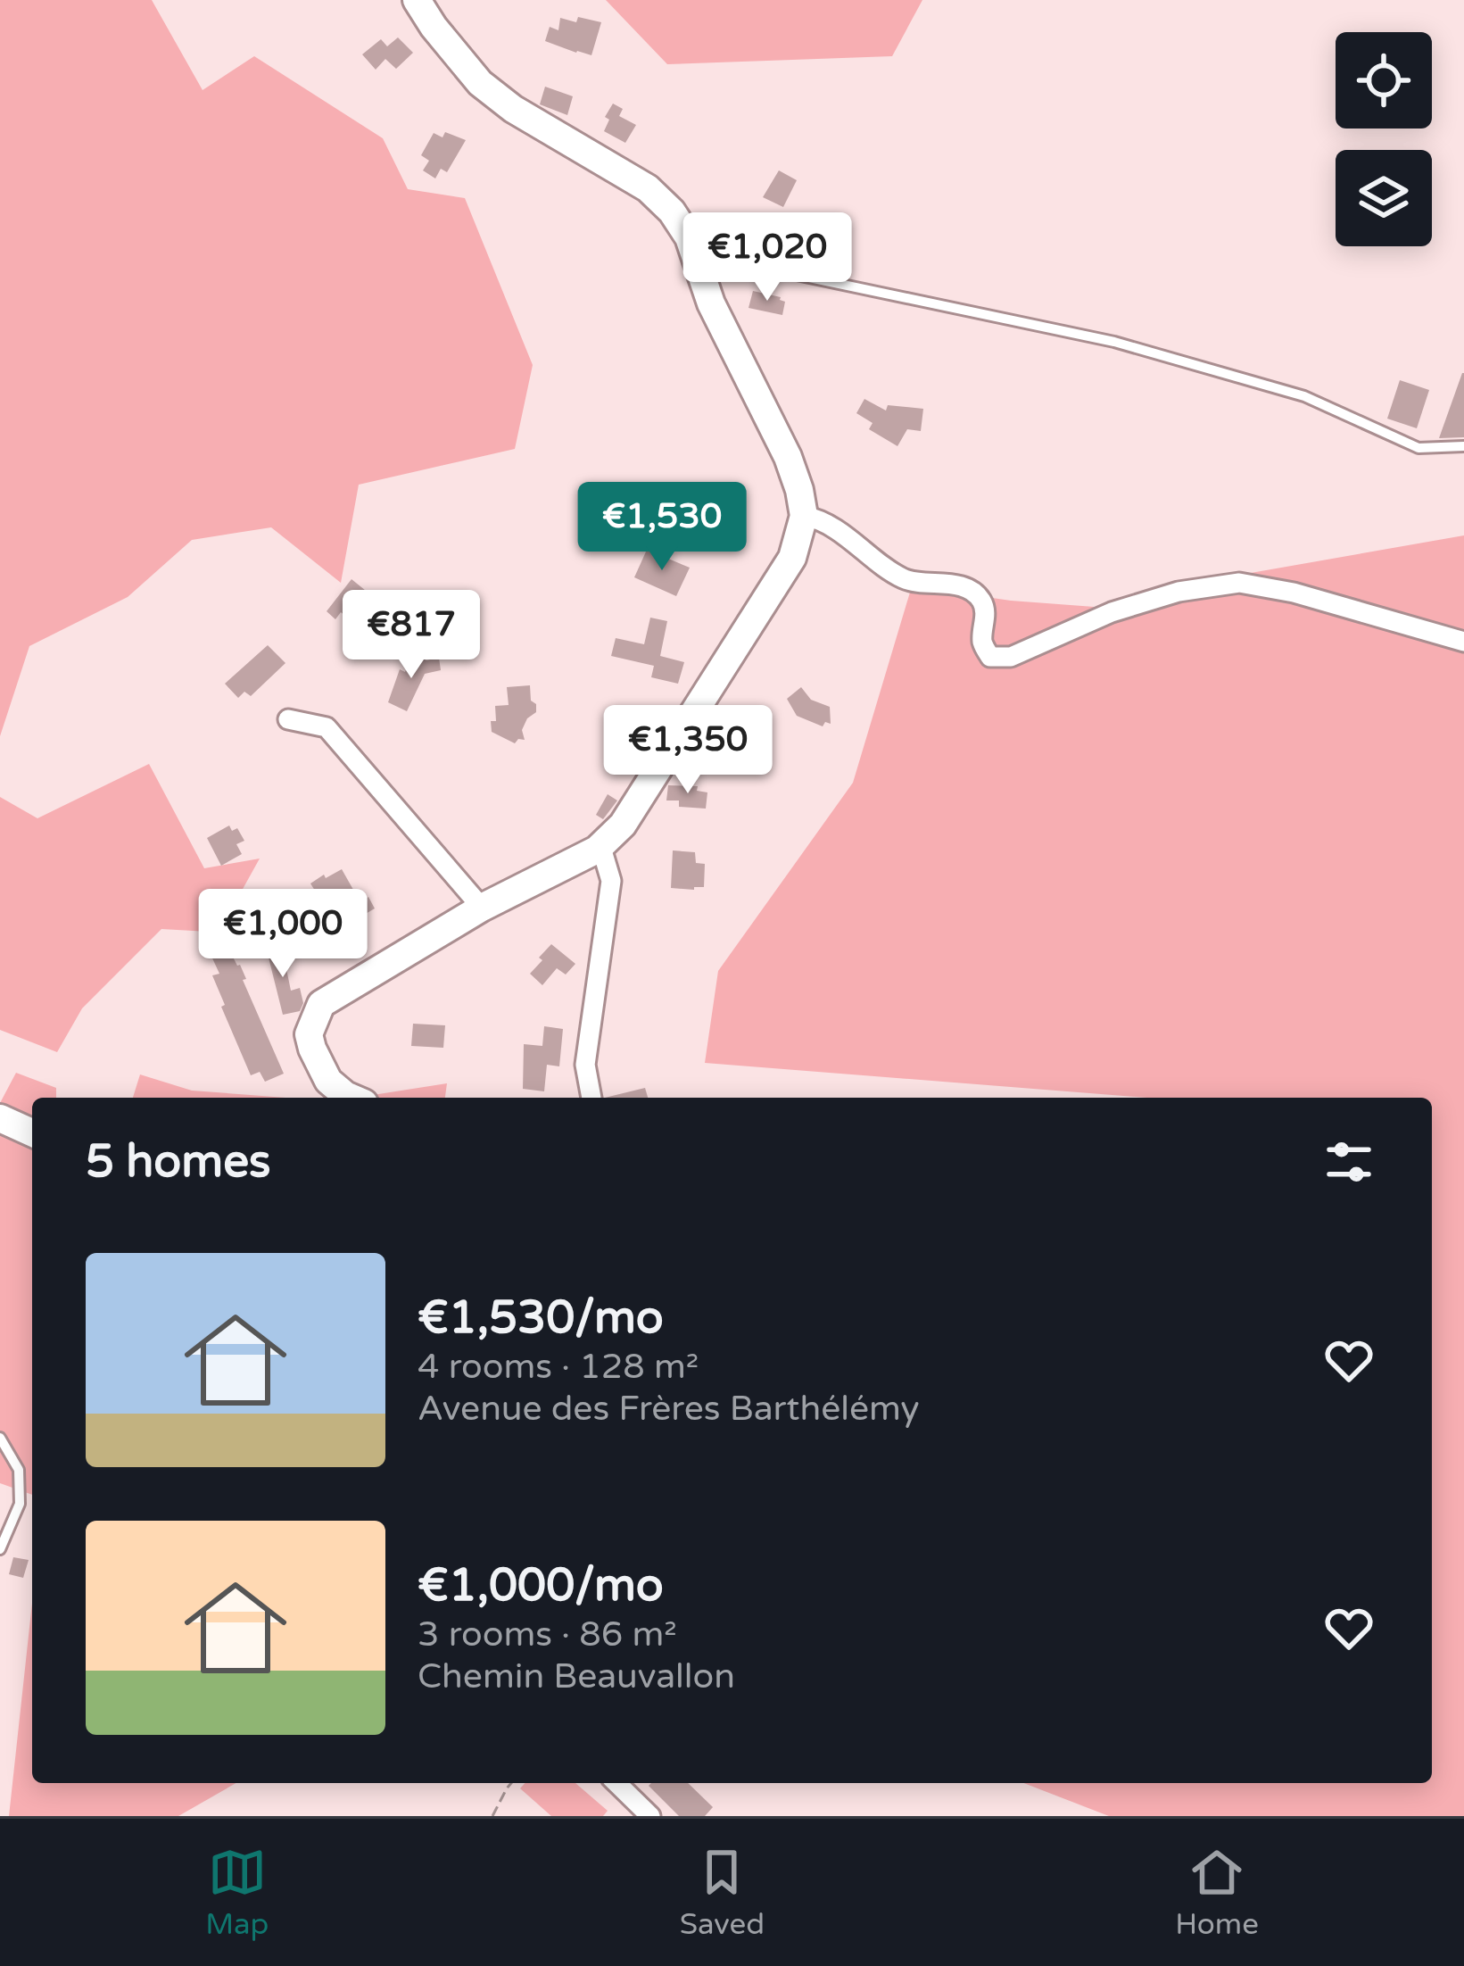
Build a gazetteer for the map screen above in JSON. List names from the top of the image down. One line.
{"page":{"price":["€1,020","€1,530","€817","€1,350","€1,000"],"heading":"5 homes","list":[{"name":"€1,530/mo","note":"4 rooms · 128 m² · Avenue des Frères Barthélémy"},{"name":"€1,000/mo","note":"3 rooms · 86 m² · Chemin Beauvallon"}],"tabs":["Map","Saved","Home"]}}
